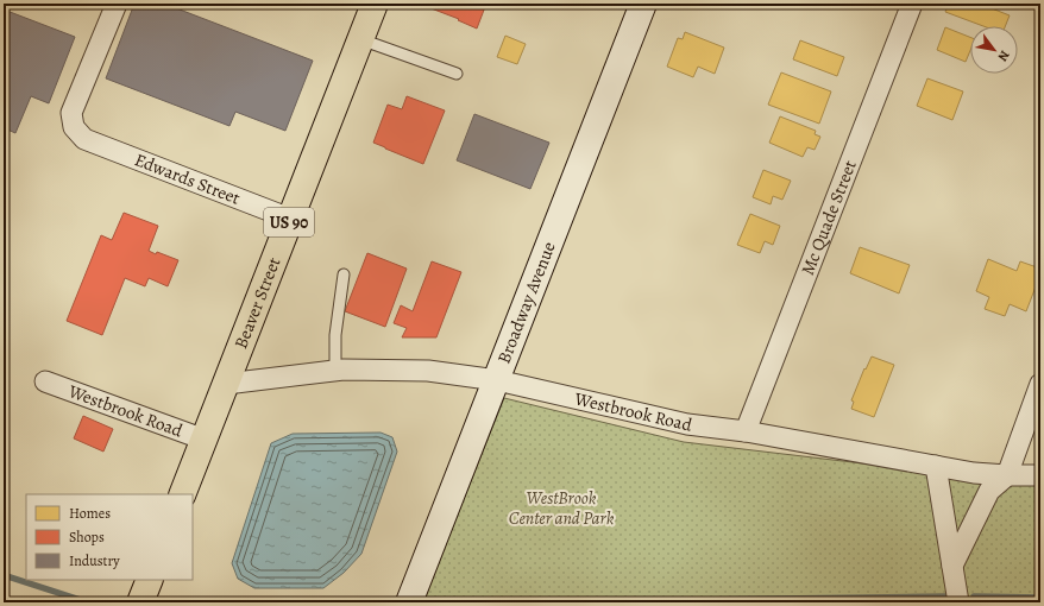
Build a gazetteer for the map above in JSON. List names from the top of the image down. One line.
{"streets":{"main road":["US 90","Beaver Street"],"street":["Edwards Street","Mc Quade Street","Broadway Avenue","Westbrook Road"]},"crossings":[["Edwards Street","Beaver Street"],["Mc Quade Street","Westbrook Road"],["Beaver Street","Westbrook Road"],["Broadway Avenue","Westbrook Road"]],"parks":["WestBrook Center and Park"],"legend":["Homes","Shops","Industry"],"north":"bottom right"}
